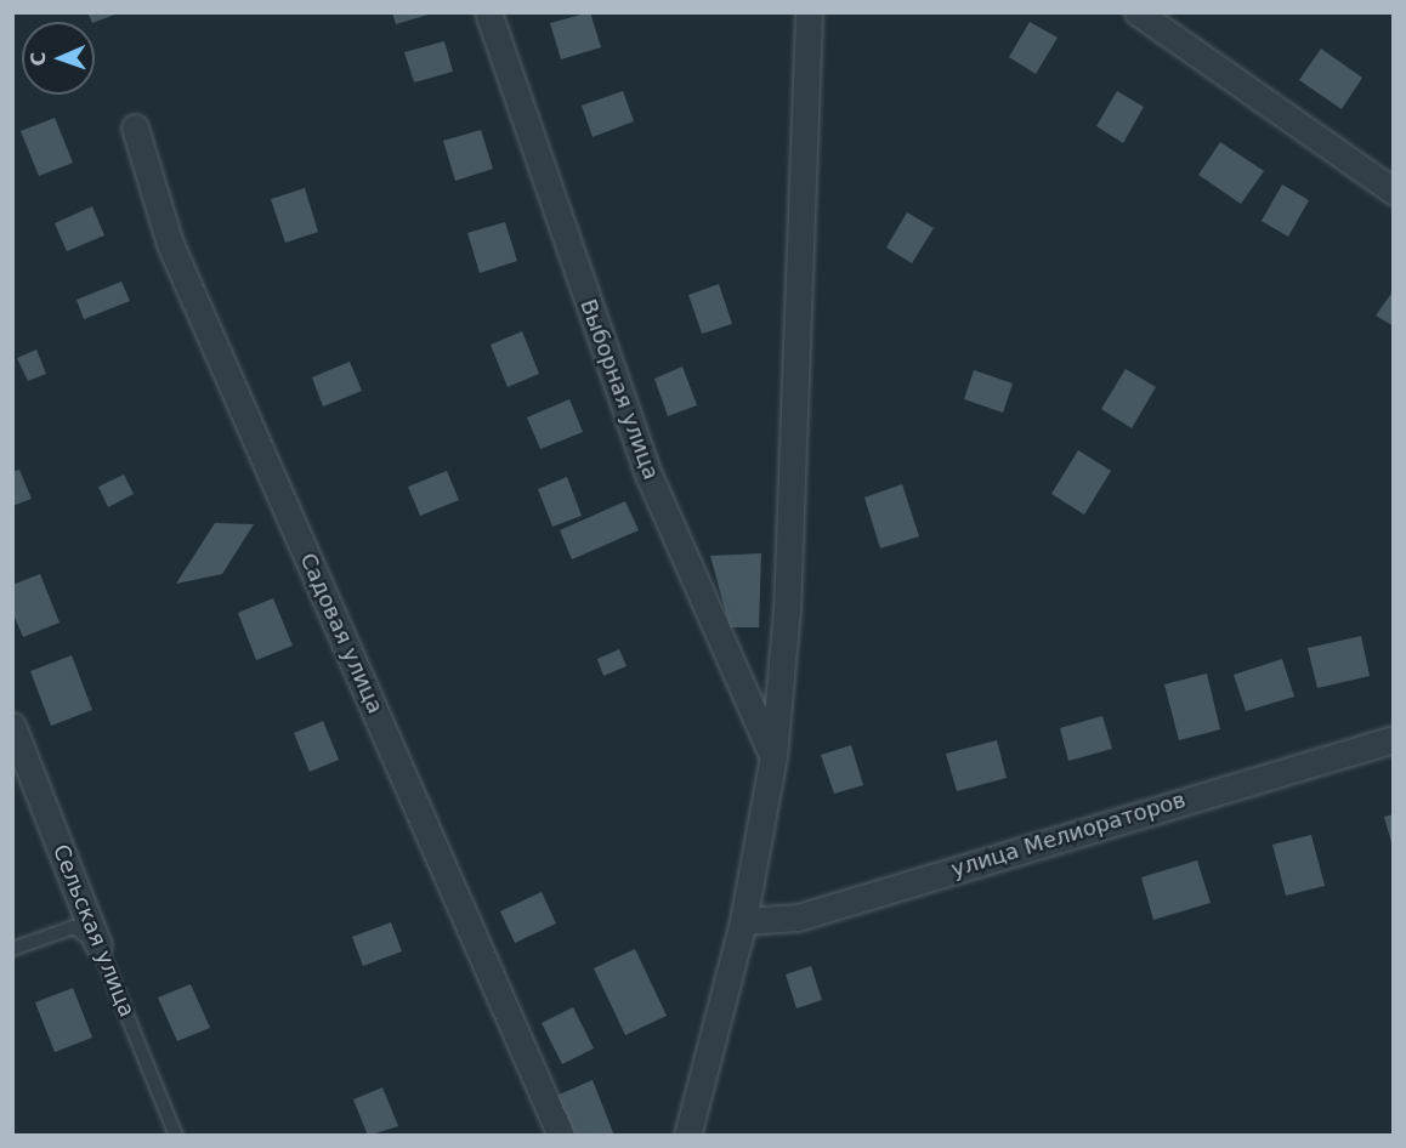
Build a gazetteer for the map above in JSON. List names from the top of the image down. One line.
{"streets":{"street":["Выборная улица","Садовая улица","улица Мелиораторов","Сельская улица"]},"north":"left"}
